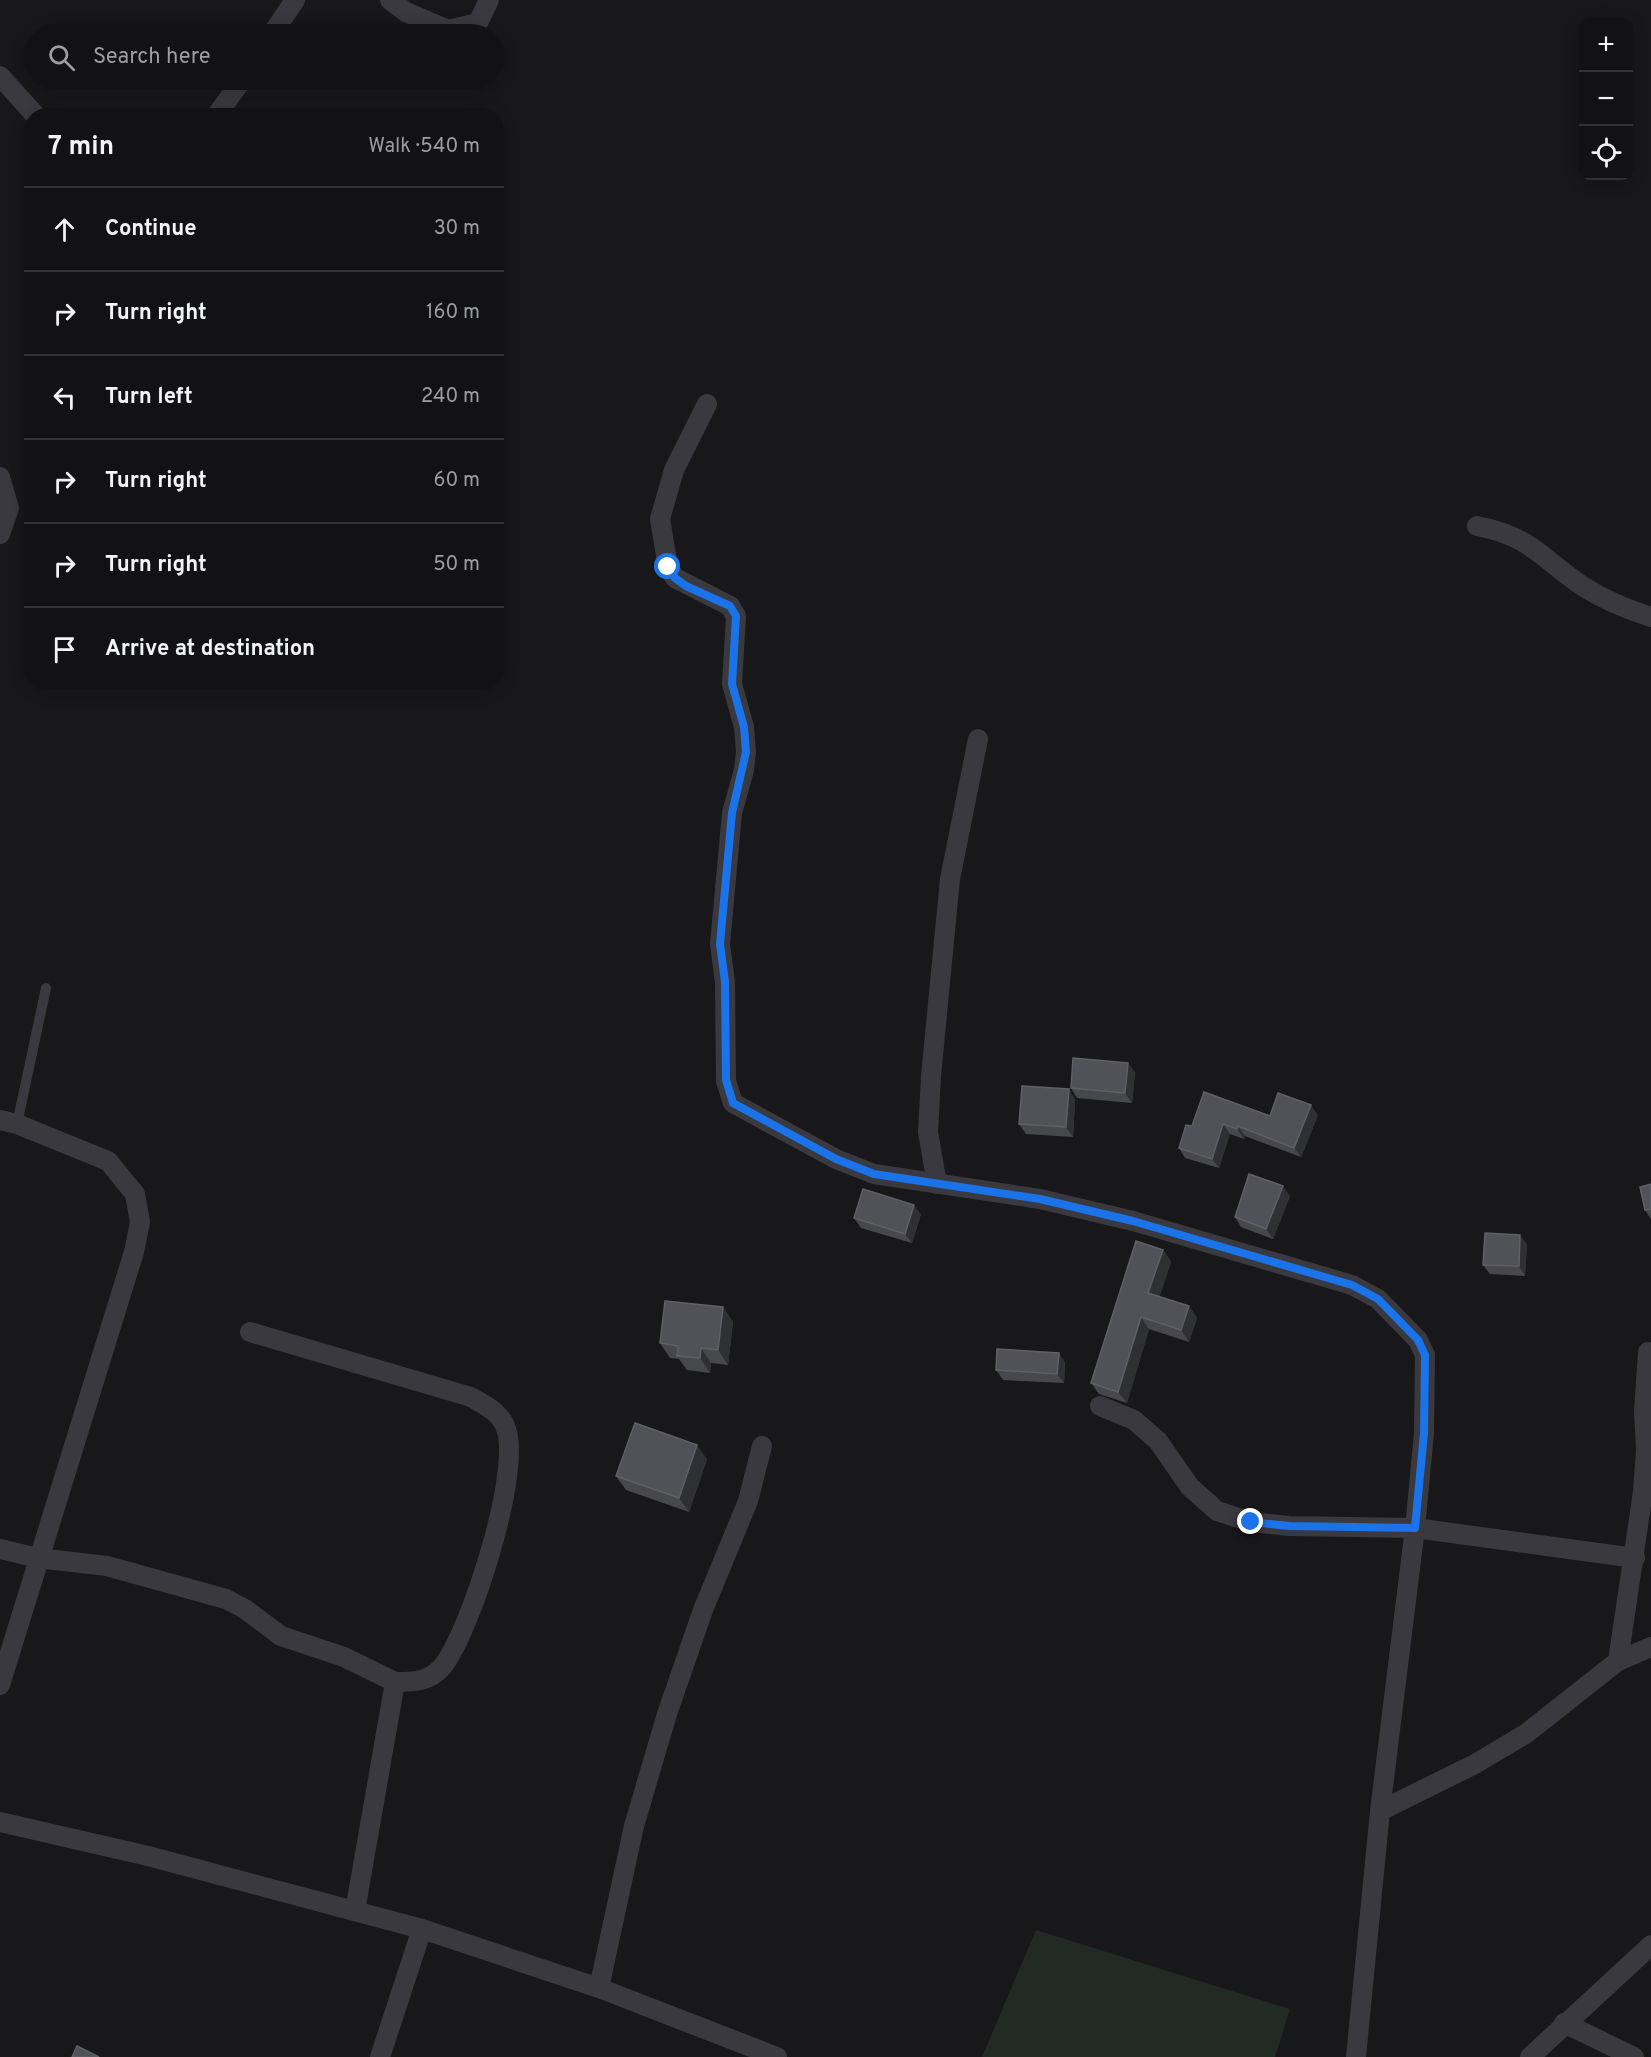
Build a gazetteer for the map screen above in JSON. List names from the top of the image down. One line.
{"page":{"map_buttons":["+","−"],"search":"Search here","heading":["7 min","Walk · 540 m"],"list":[["Continue","30 m"],["Turn right","160 m"],["Turn left","240 m"],["Turn right","60 m"],["Turn right","50 m"],"Arrive at destination"]}}
